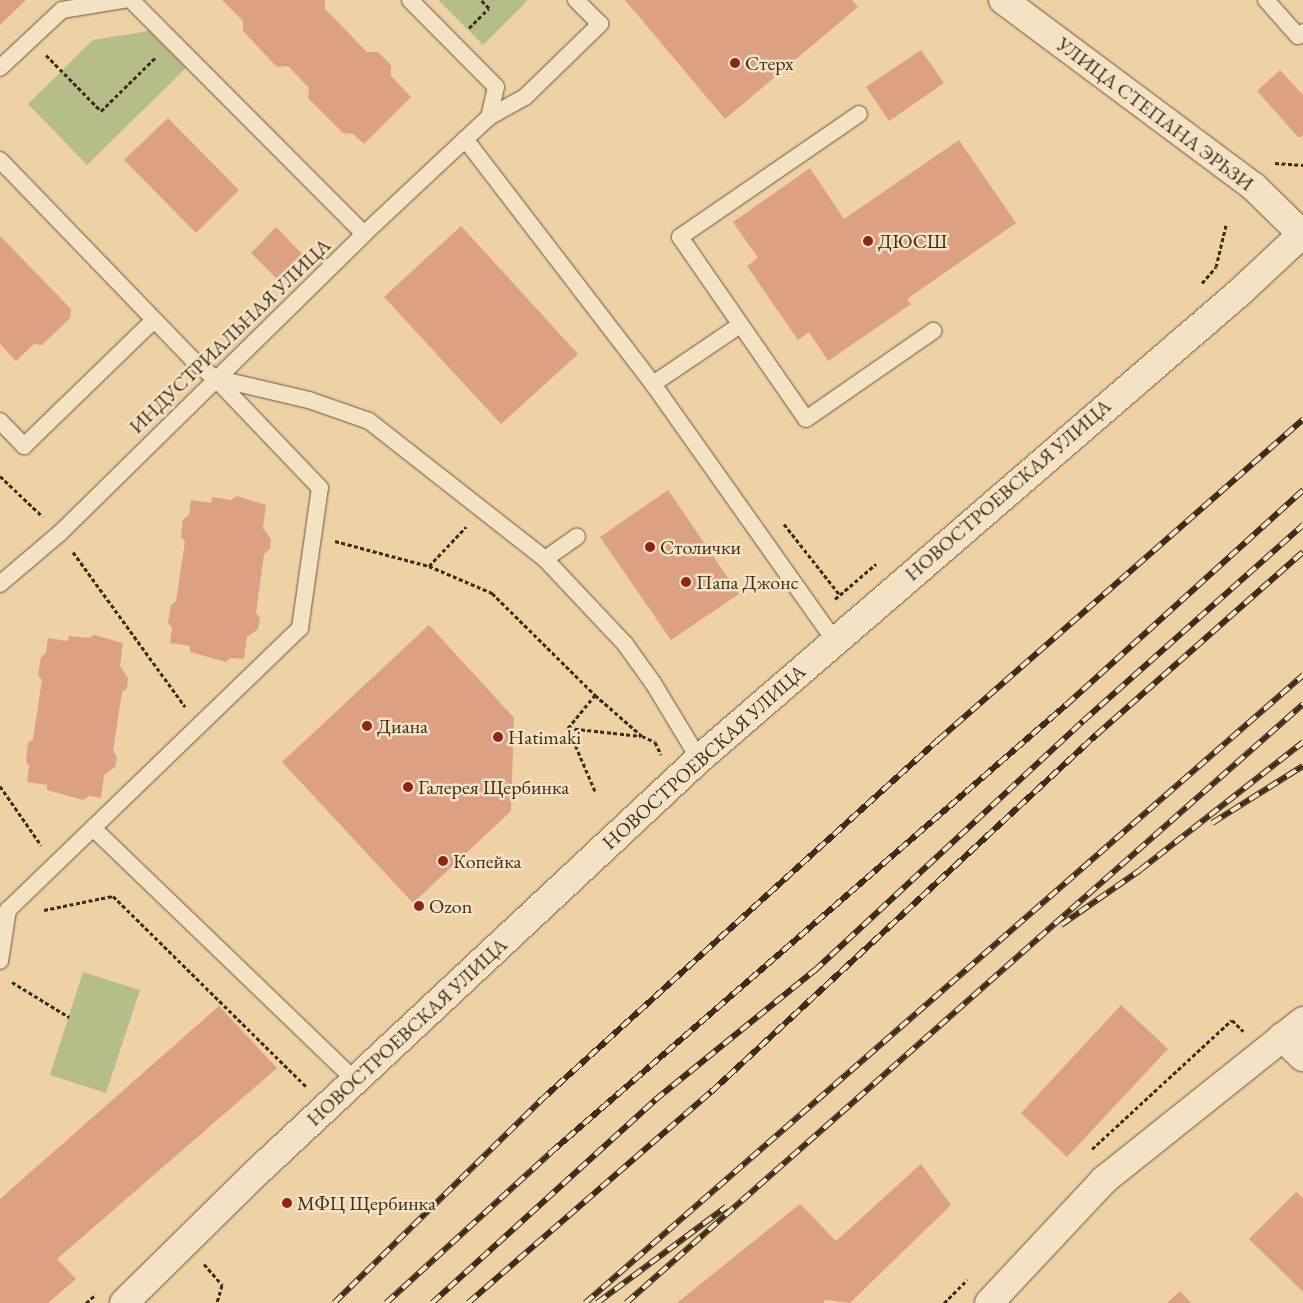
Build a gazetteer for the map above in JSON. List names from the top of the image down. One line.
{"streets":{"street":["УЛИЦА СТЕПАНА ЭРЬЗИ","НОВОСТРОЕВСКАЯ УЛИЦА"],"lane":["ИНДУСТРИАЛЬНАЯ УЛИЦА"]},"crossings":[["УЛИЦА СТЕПАНА ЭРЬЗИ","НОВОСТРОЕВСКАЯ УЛИЦА"]],"places":["Стерх","ДЮСШ","Столички","Папа Джонс","Диана","Hatimaki","Галерея Щербинка","Копейка","Ozon","МФЦ Щербинка"]}
